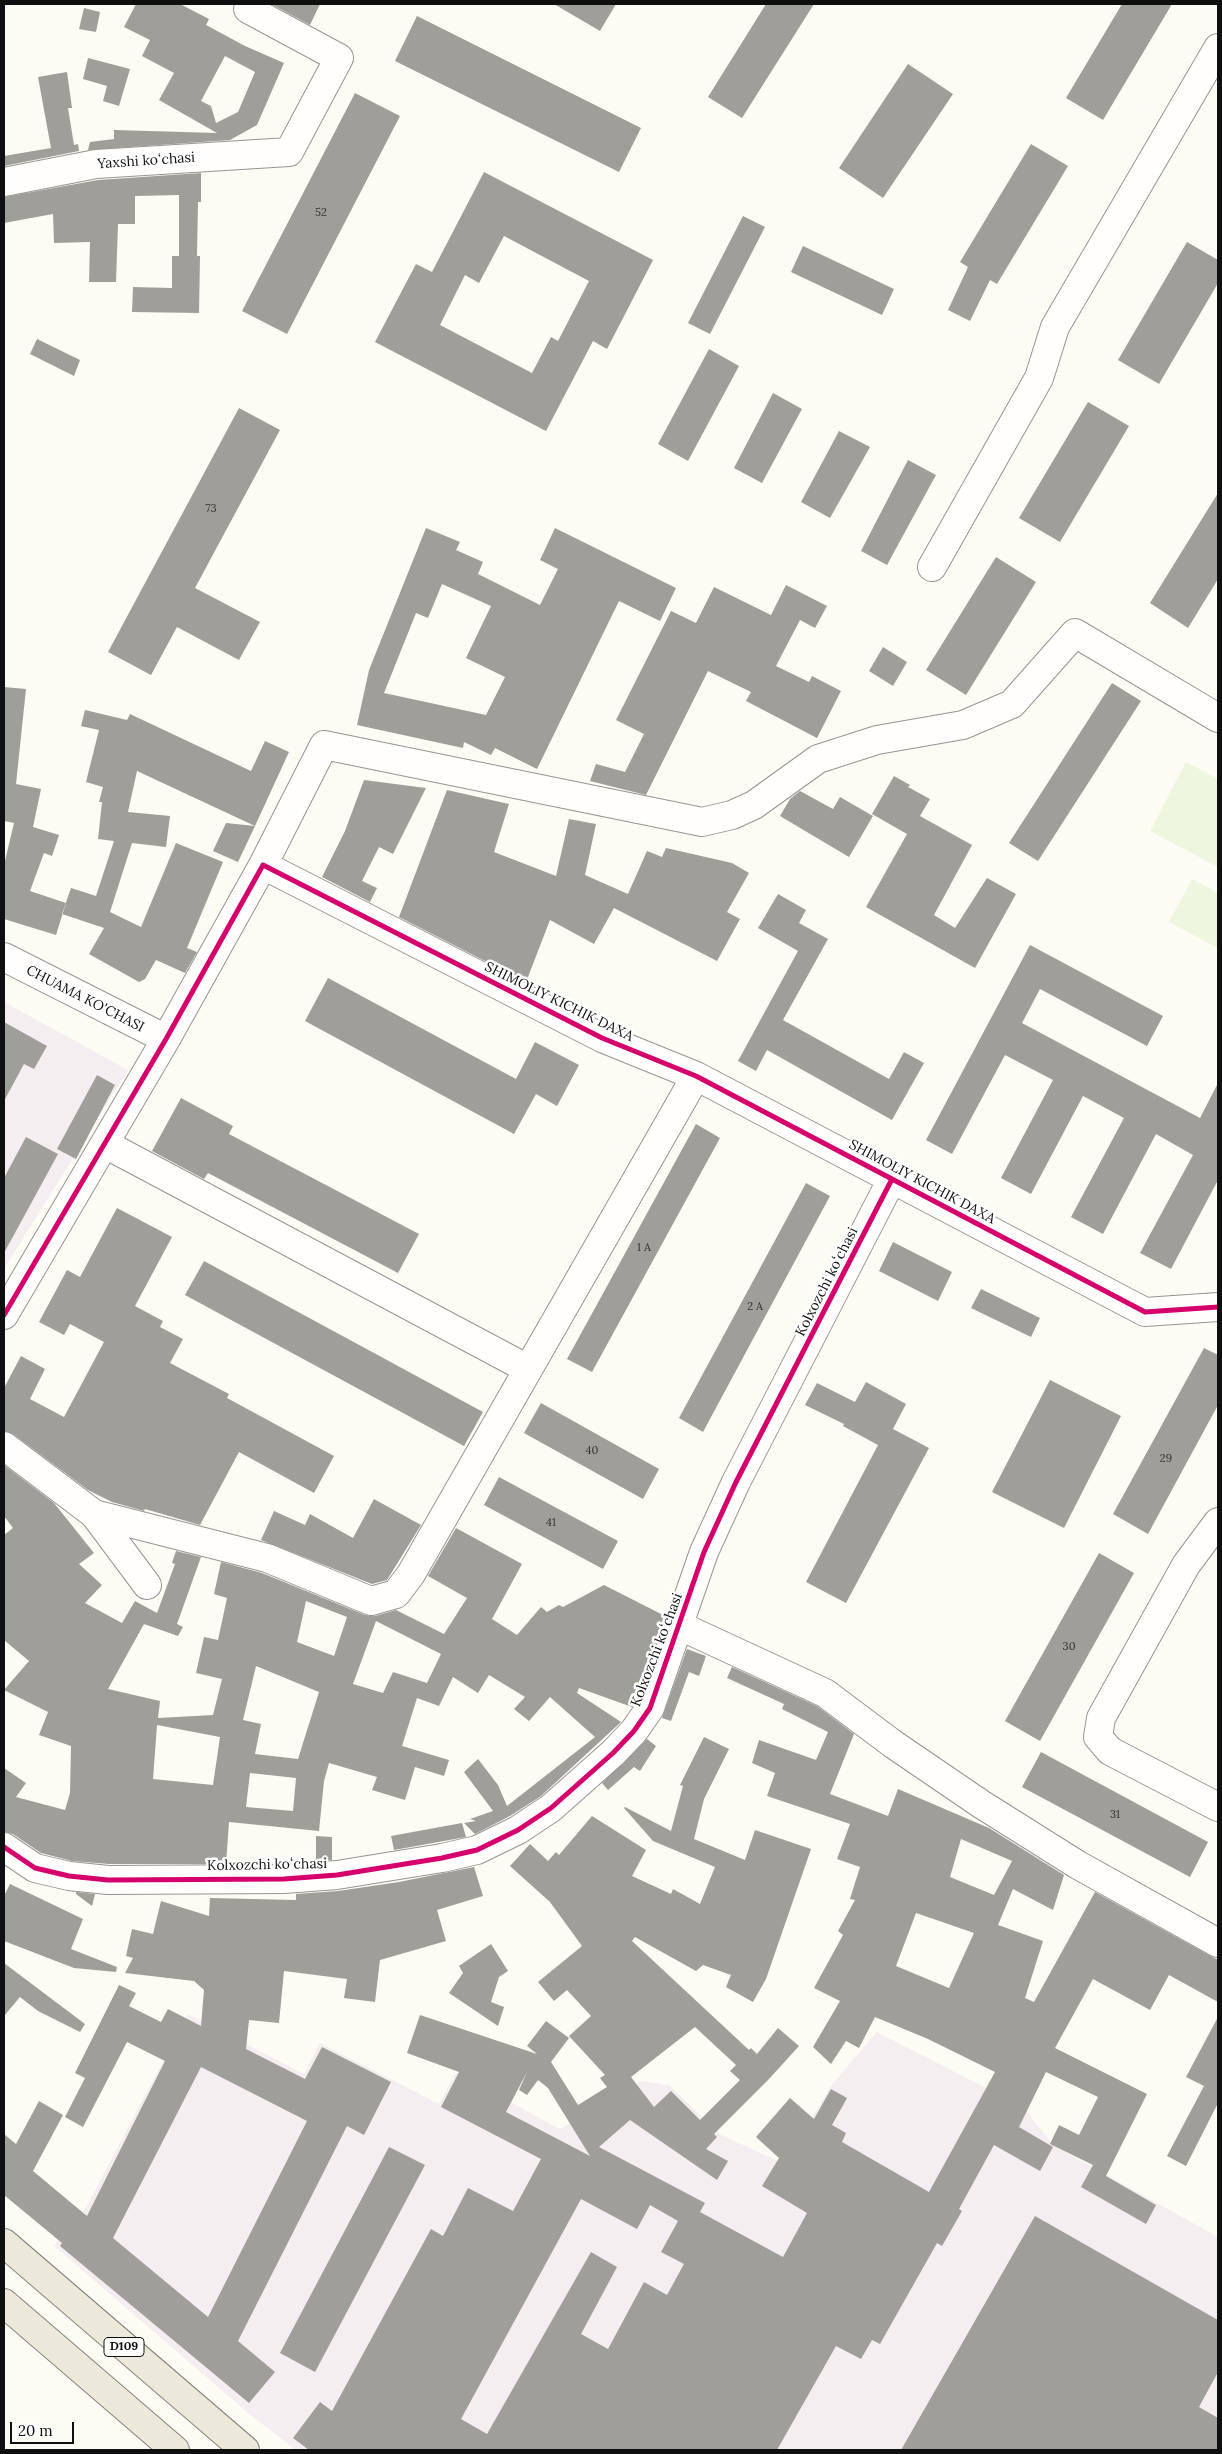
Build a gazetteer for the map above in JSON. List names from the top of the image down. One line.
{"streets":{"main road":["D109"],"street":["Yaxshi koʻchasi","CHUAMA KO'CHASI","SHIMOLIY KICHIK DAXA","Kolxozchi koʻchasi"]},"crossings":[["SHIMOLIY KICHIK DAXA","Kolxozchi koʻchasi"]],"house_numbers":["52","73","1 А","2 А","40","29","41","30","31"],"scale_bar":"20 m"}
